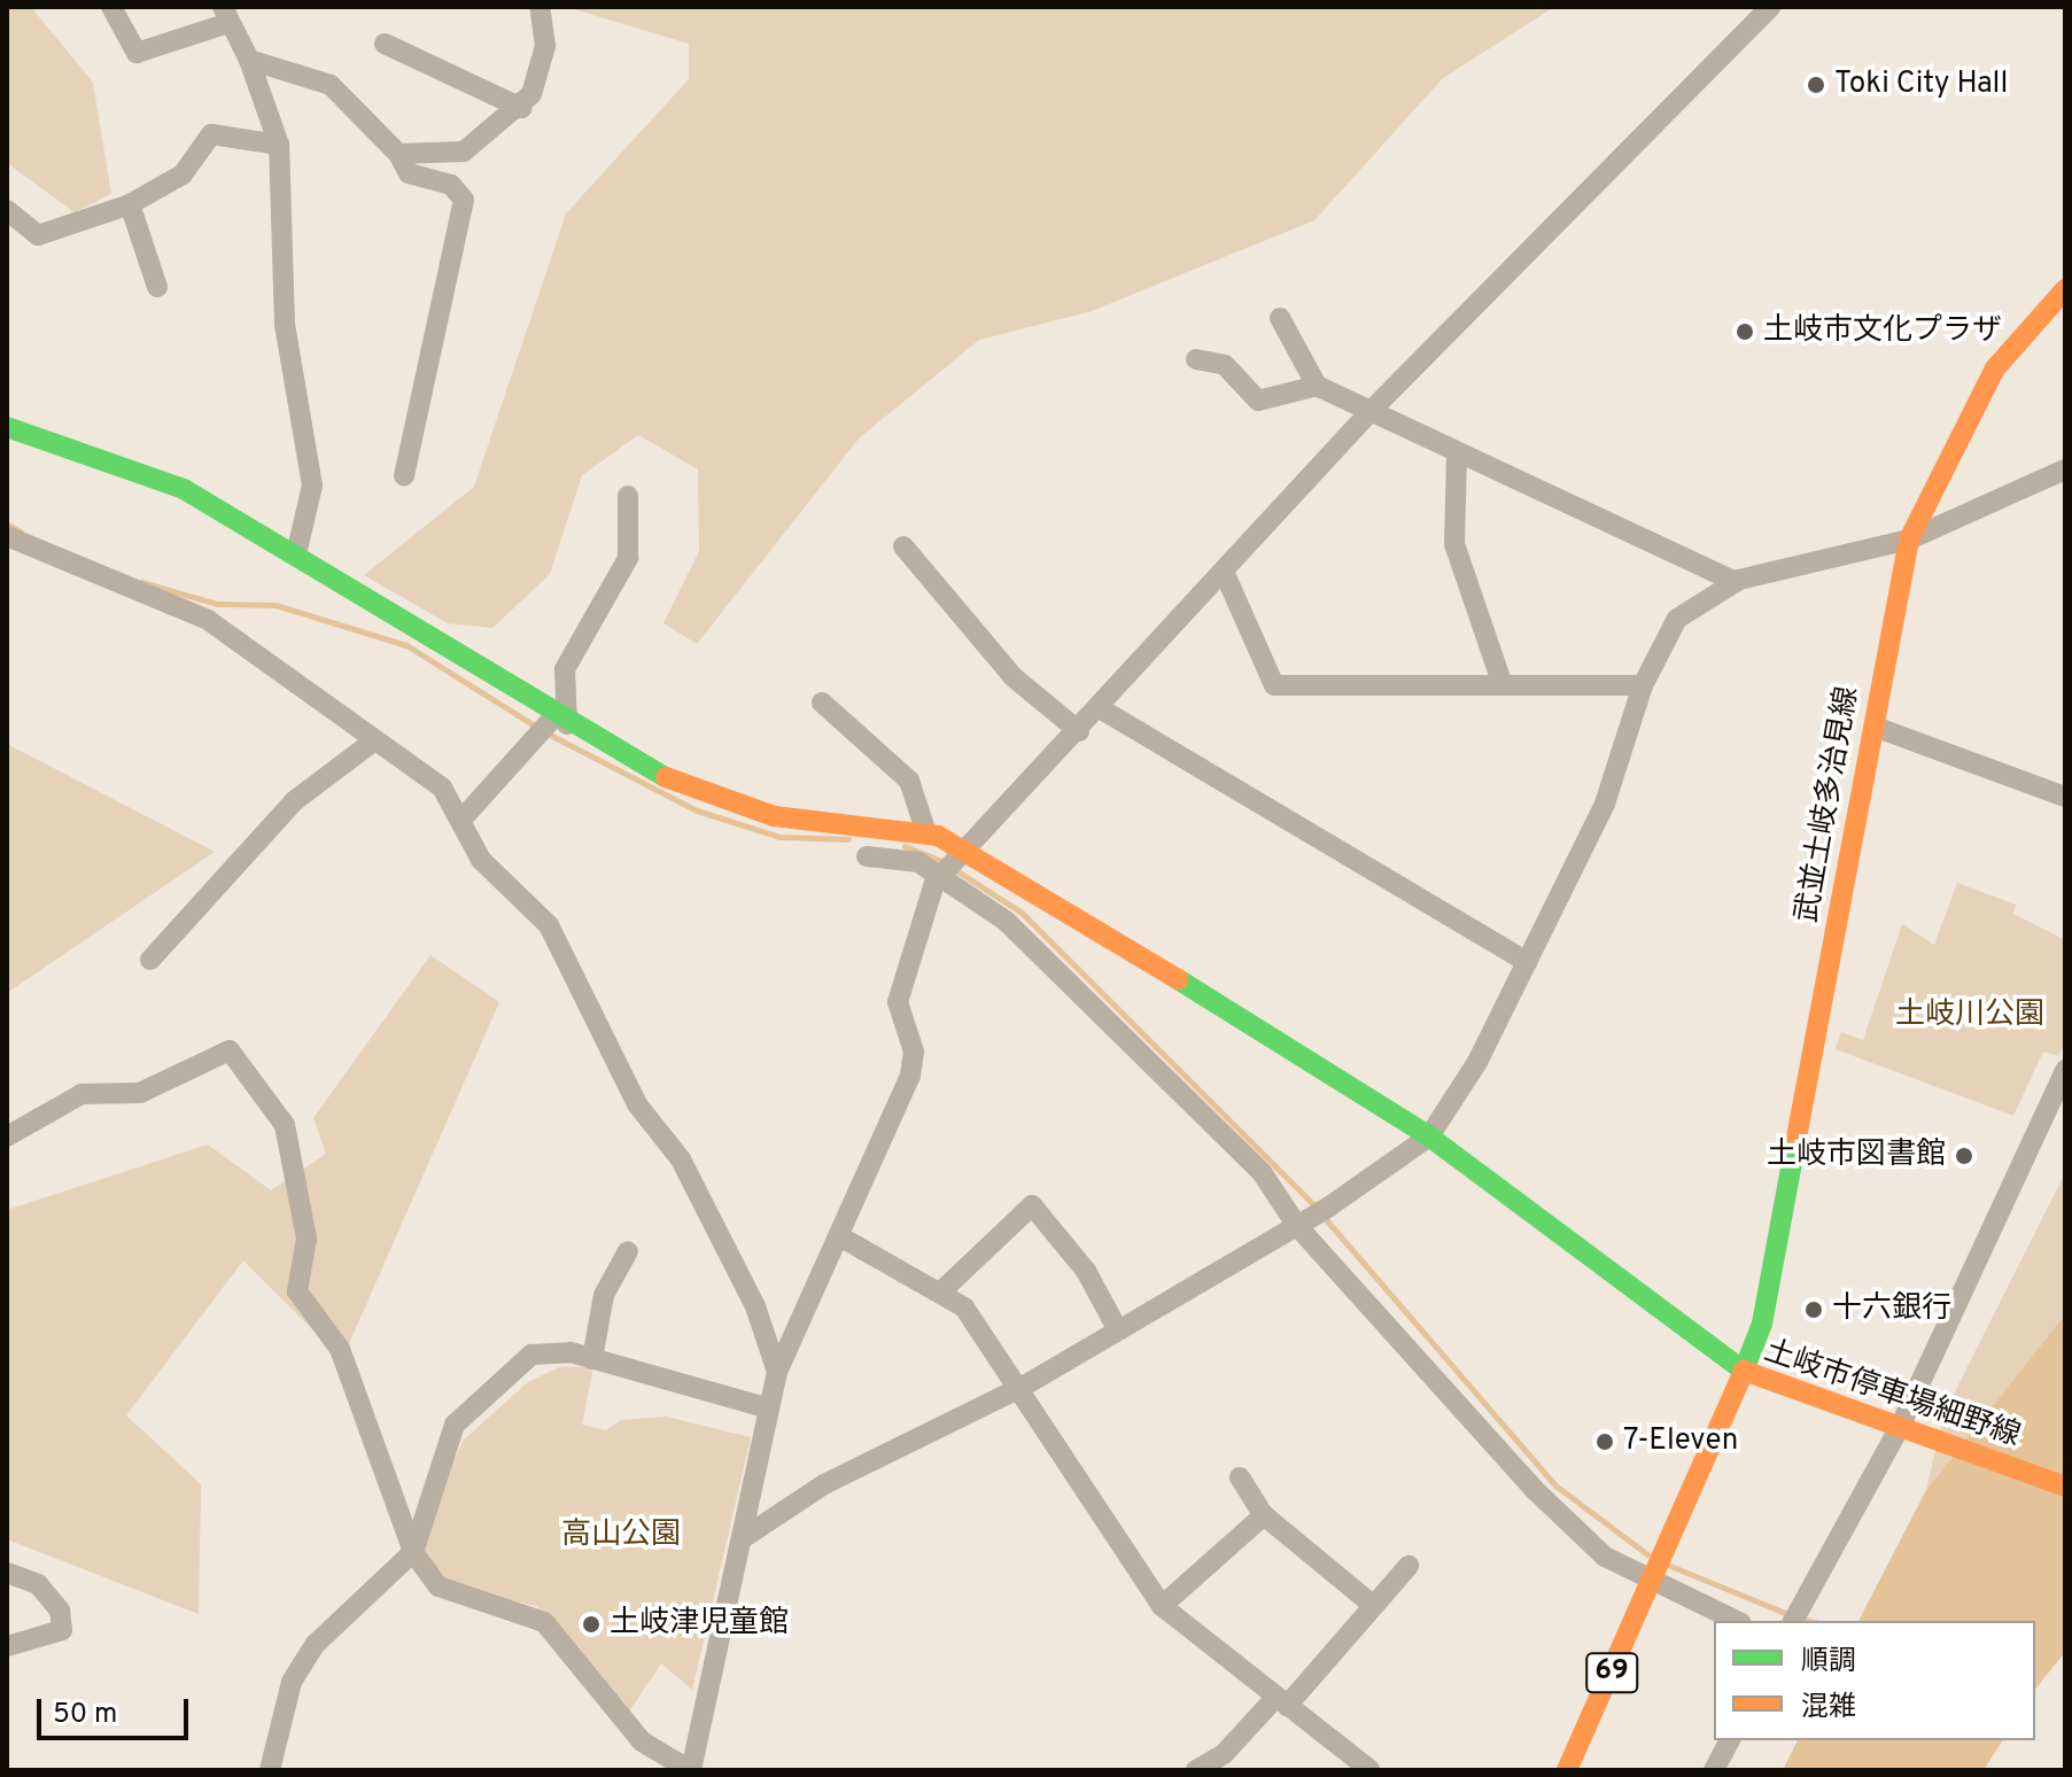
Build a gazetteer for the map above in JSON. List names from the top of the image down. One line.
{"streets":{"street":["武並土岐多治見線","土岐市停車場細野線","69"]},"crossings":[["武並土岐多治見線","土岐市停車場細野線"]],"parks":["土岐川公園","高山公園"],"places":["Toki City Hall","土岐市文化プラザ","土岐市図書館","十六銀行","7-Eleven","土岐津児童館"],"legend":["順調","混雑"],"scale_bar":"50 m"}
